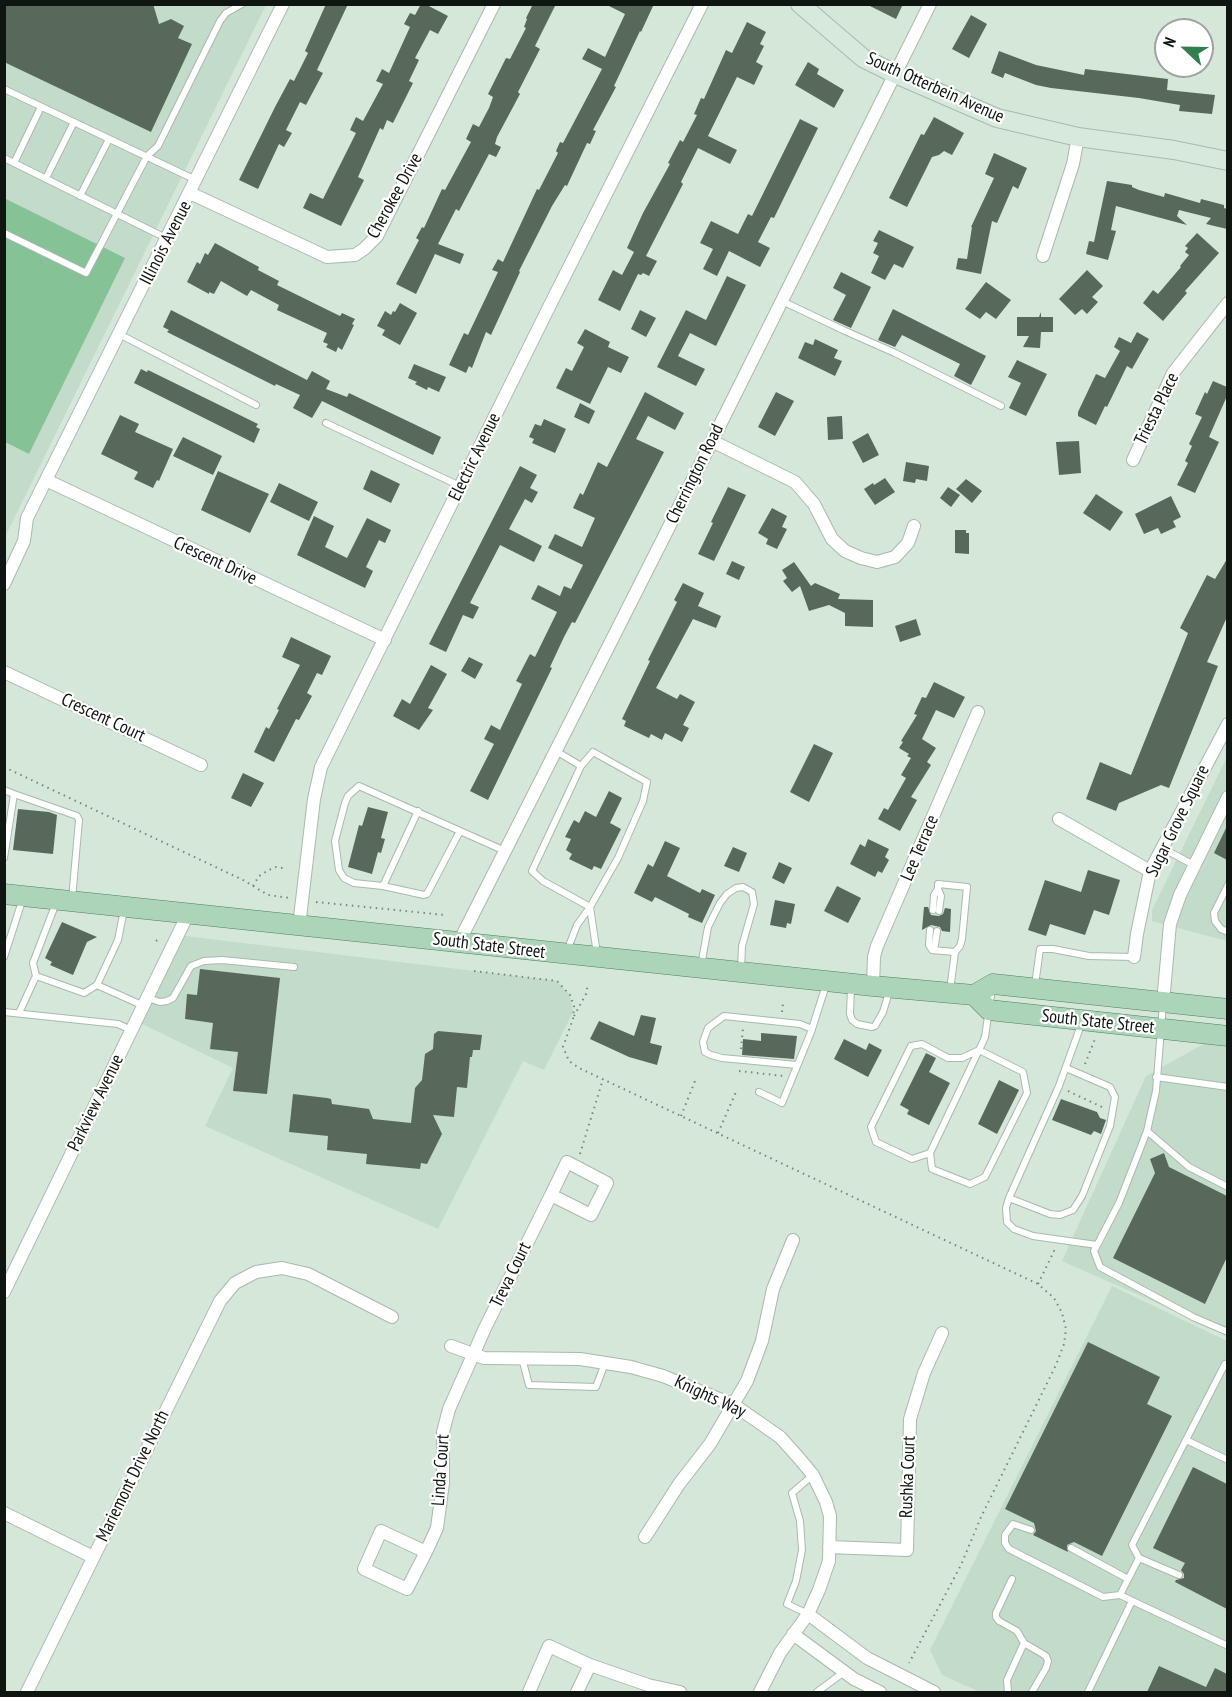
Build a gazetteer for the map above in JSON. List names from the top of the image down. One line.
{"streets":{"main road":["South State Street"],"street":["South Otterbein Avenue","Cherokee Drive","Illinois Avenue","Triesta Place","Electric Avenue","Cherrington Road","Crescent Drive","Crescent Court","Sugar Grove Square","Lee Terrace","Parkview Avenue","Treva Court","Knights Way","Linda Court","Mariemont Drive North","Rushka Court"]},"crossings":[["South Otterbein Avenue","Cherrington Road"],["Cherokee Drive","Illinois Avenue"],["Illinois Avenue","Crescent Drive"],["Electric Avenue","Crescent Drive"],["Electric Avenue","South State Street"],["Cherrington Road","South State Street"],["Lee Terrace","South State Street"],["South State Street","Parkview Avenue"],["Treva Court","Knights Way"],["Treva Court","Linda Court"],["Knights Way","Linda Court"],["Knights Way","Rushka Court"]],"north":"left"}
